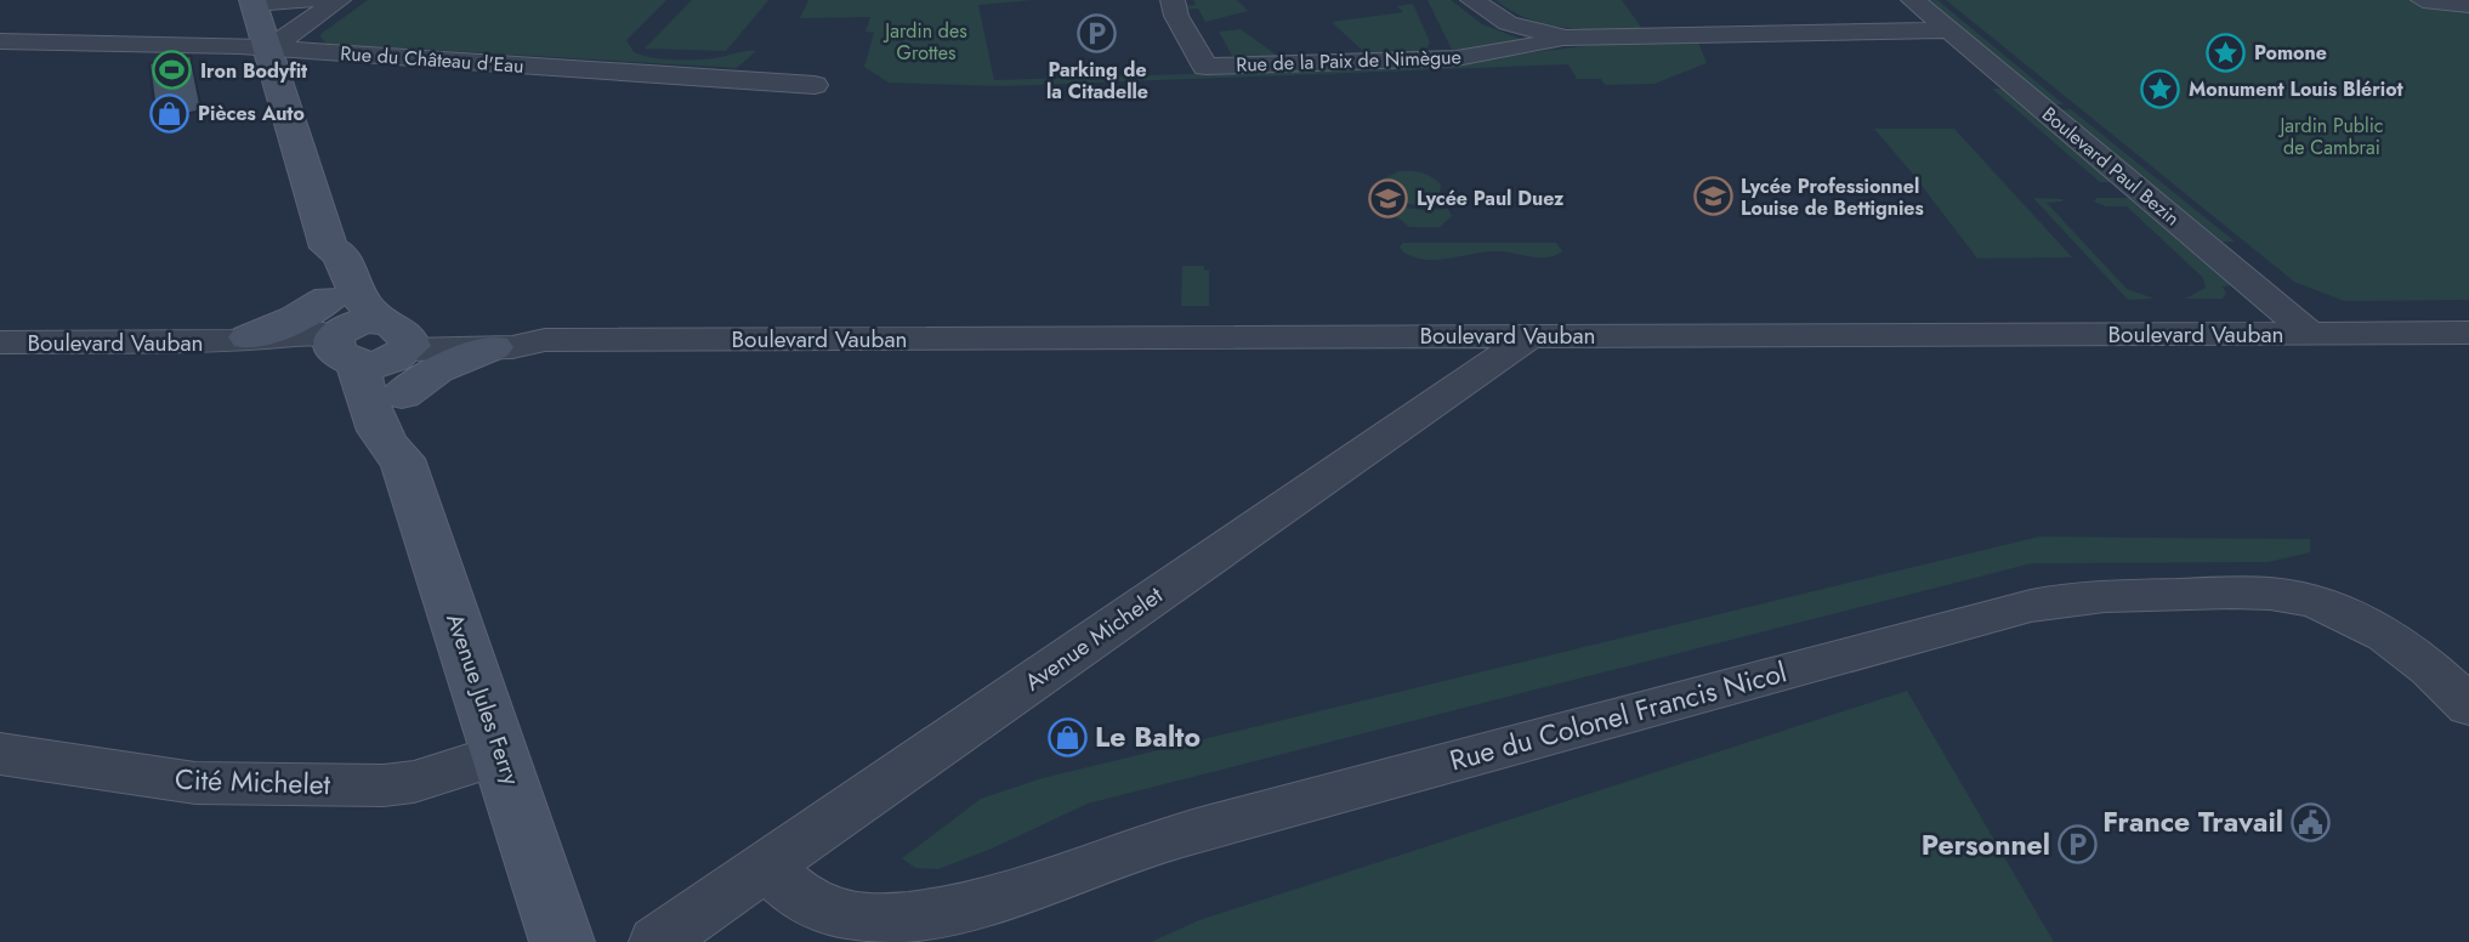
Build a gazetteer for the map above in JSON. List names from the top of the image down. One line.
{"streets":{"main road":["Avenue Jules Ferry"],"street":["Rue du Château d'Eau","Rue de la Paix de Nimègue","Boulevard Paul Bezin","Boulevard Vauban","Avenue Michelet","Rue du Colonel Francis Nicol","Cité Michelet"]},"crossings":[["Rue du Château d'Eau","Avenue Jules Ferry"],["Rue de la Paix de Nimègue","Boulevard Paul Bezin"],["Boulevard Paul Bezin","Boulevard Vauban"],["Boulevard Vauban","Avenue Michelet"],["Boulevard Vauban","Avenue Jules Ferry"],["Avenue Michelet","Rue du Colonel Francis Nicol"],["Avenue Jules Ferry","Cité Michelet"]],"parks":["Jardin des Grottes","Jardin Public de Cambrai"],"places":{"parking":["Parking de la Citadelle","Personnel"],"place":["Pomone","Monument Louis Blériot"],"sports":["Iron Bodyfit"],"shop":["Pièces Auto","Le Balto"],"school or university":["Lycée Professionnel Louise de Bettignies","Lycée Paul Duez"],"public building":["France Travail"]}}
